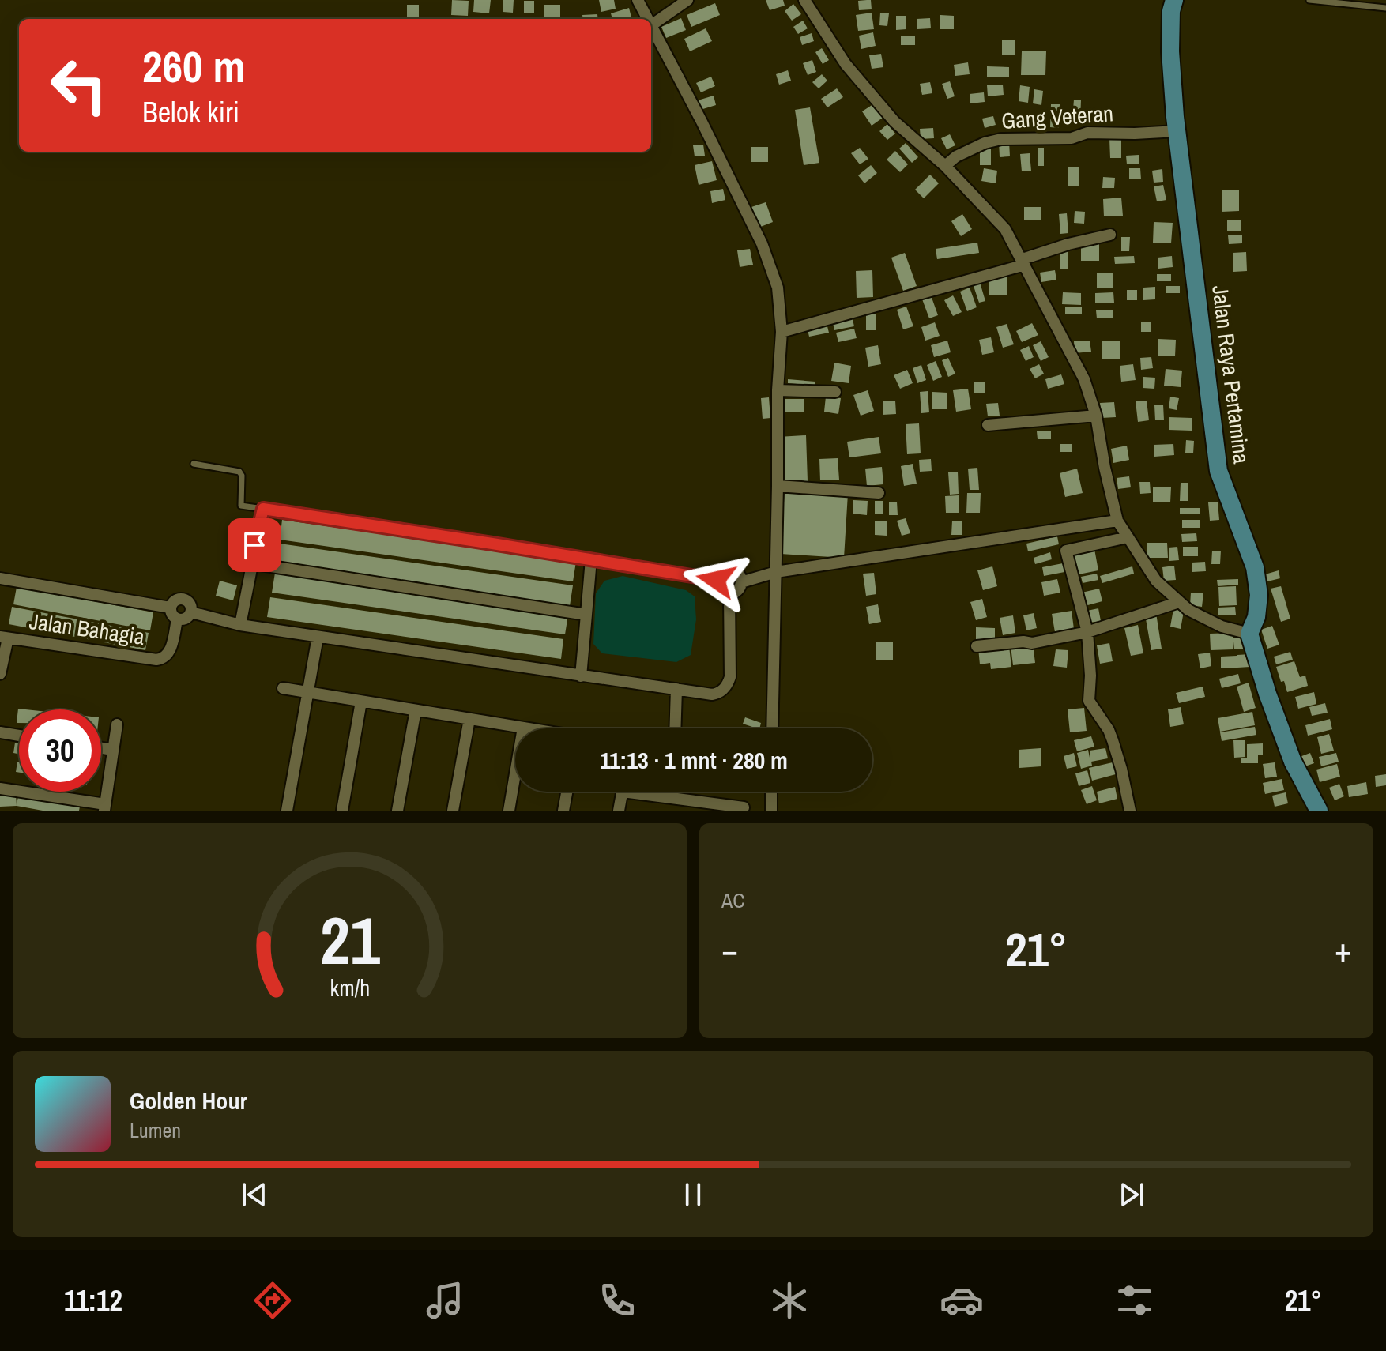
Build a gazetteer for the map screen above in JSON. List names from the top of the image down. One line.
{"streets":{"main road":["Jalan Raya Pertamina"],"street":["Gang Veteran","Jalan Bahagia"]},"crossings":[["Gang Veteran","Jalan Raya Pertamina"]],"page":{"turn":["260 m","Belok kiri"],"limit":"30","trip":"11:13 · 1 mnt · 280 m","tile":"AC","heat":["−","21°","+"],"song":["Golden Hour","Lumen"],"tabs":["11:12","21°"],"gauge":["21","km/h"]}}
